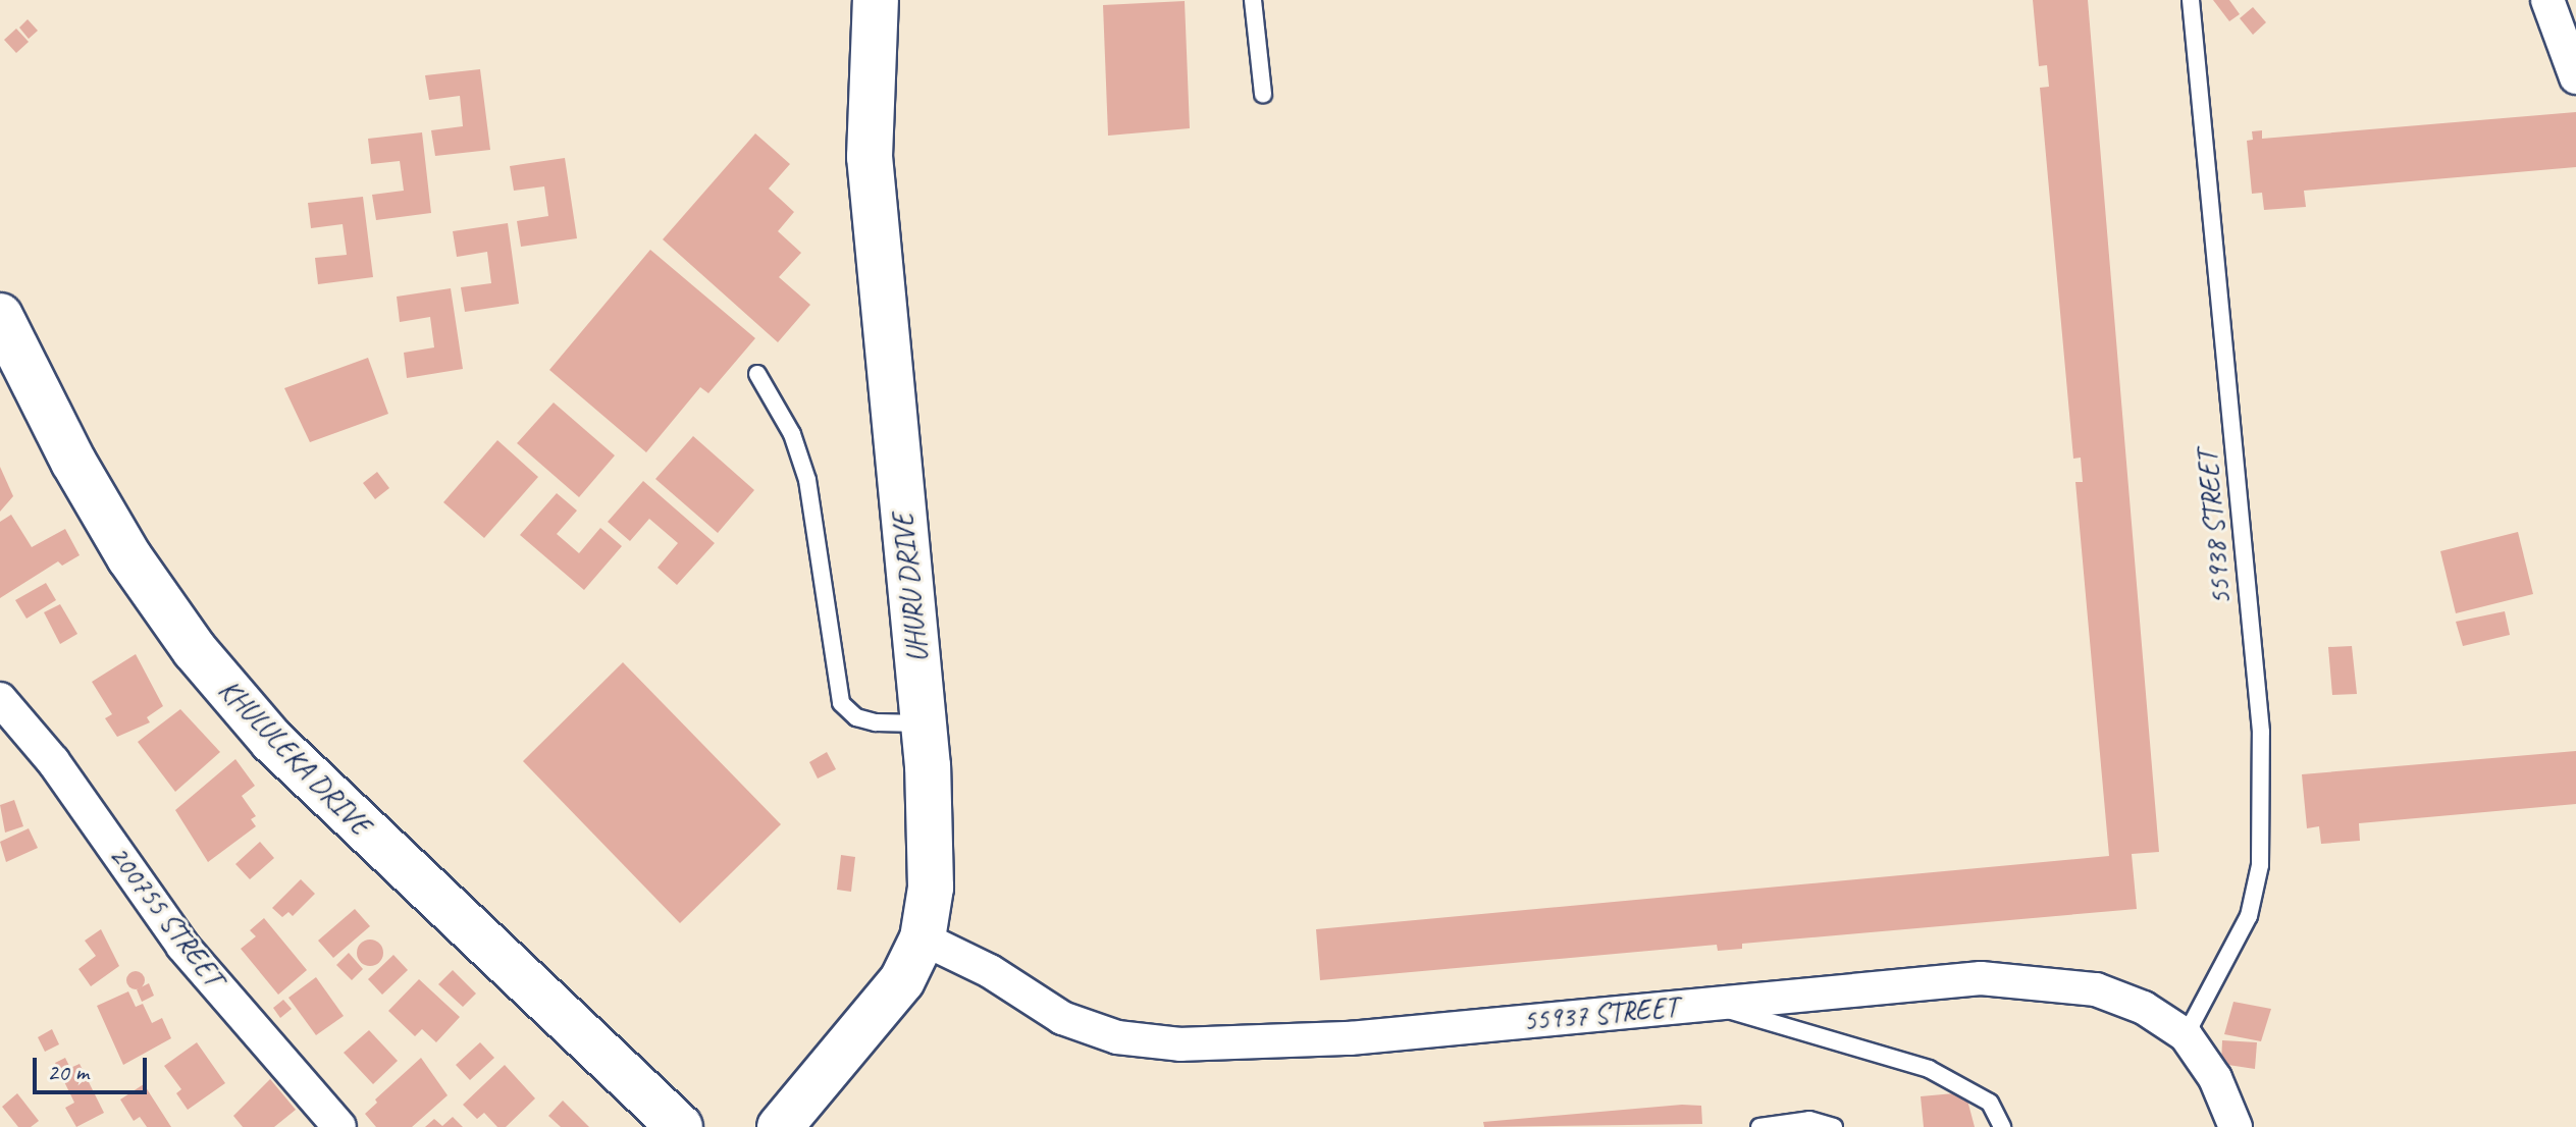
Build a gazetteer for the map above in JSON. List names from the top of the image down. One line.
{"streets":{"street":["UHURU DRIVE","KHULULEKA DRIVE","200755 STREET","55937 STREET"],"lane":["55938 STREET"]},"crossings":[["55938 STREET","55937 STREET"],["UHURU DRIVE","55937 STREET"]],"scale_bar":"20 m"}
